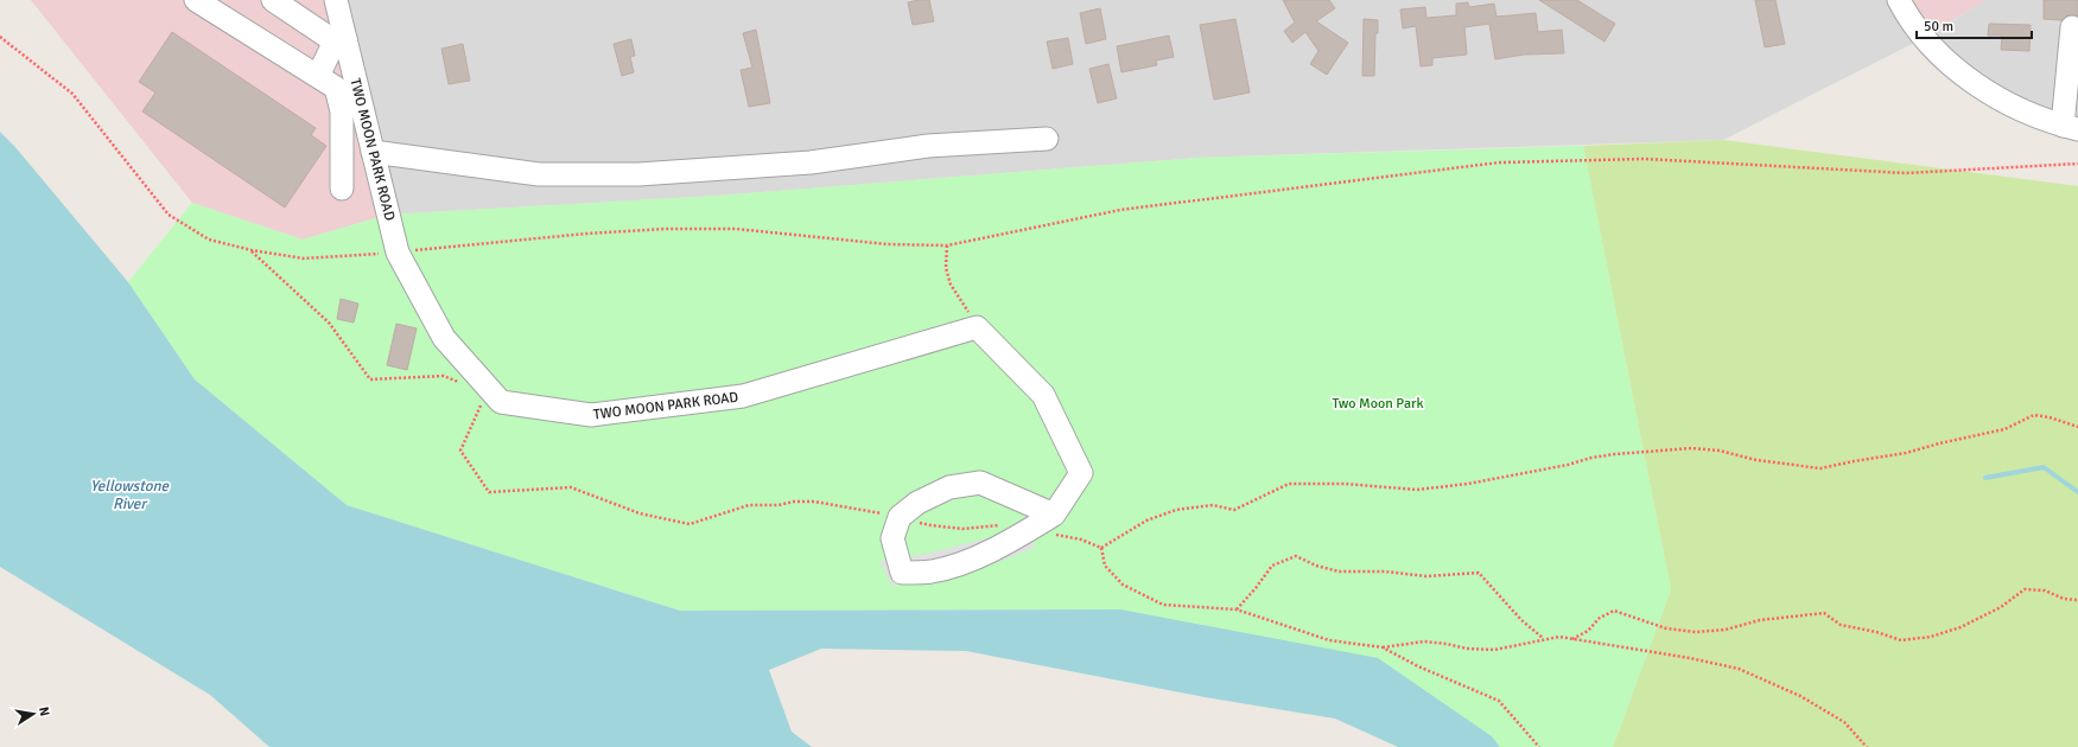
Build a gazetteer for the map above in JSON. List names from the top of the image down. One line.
{"streets":{"street":["TWO MOON PARK ROAD"]},"water":["Yellowstone River"],"parks":["Two Moon Park"],"scale_bar":"50 m","north":"right"}
